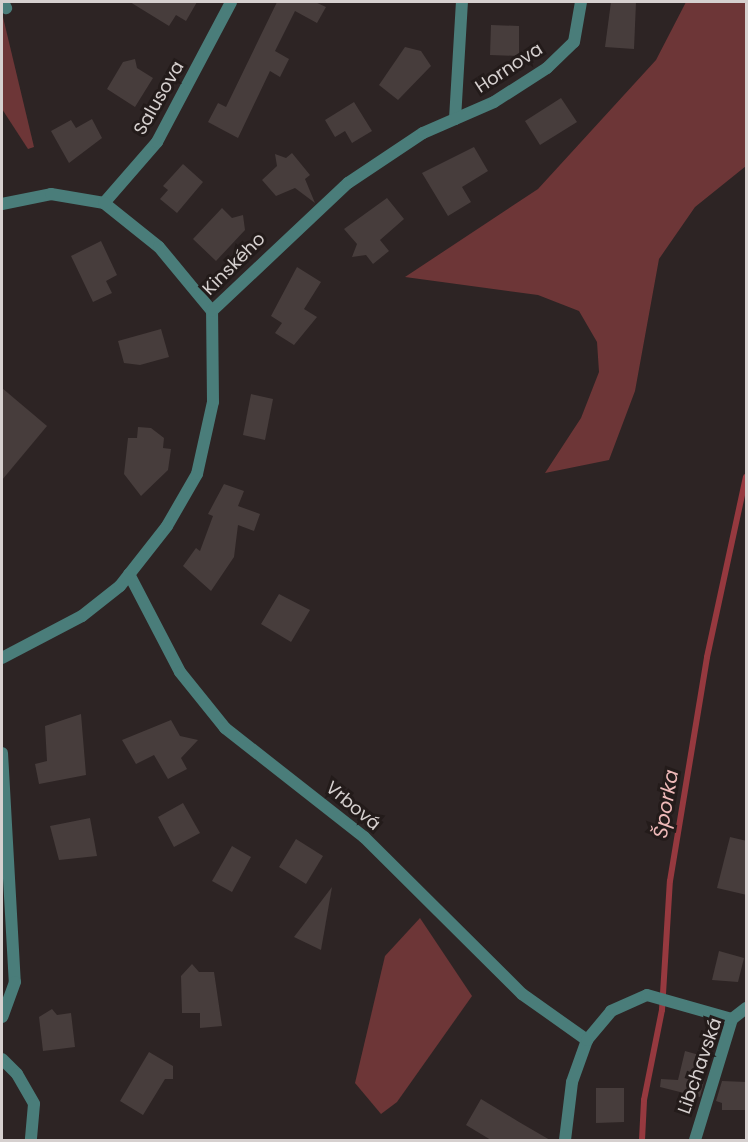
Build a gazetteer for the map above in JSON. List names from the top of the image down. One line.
{"streets":{"street":["Hornova","Salusova","Kinského","Vrbová","Libchavská"]},"crossings":[["Hornova","Kinského"],["Kinského","Vrbová"]],"water":["Šporka"]}
